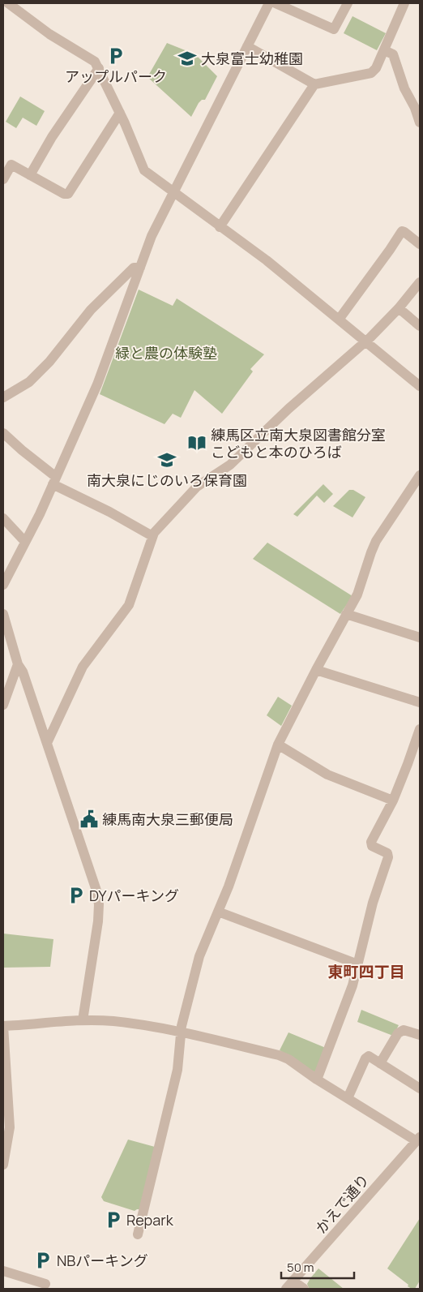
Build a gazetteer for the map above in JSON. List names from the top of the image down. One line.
{"streets":{"street":["かえで通り"]},"districts":["東町四丁目"],"parks":["緑と農の体験塾"],"places":{"parking":["アップルパーク","DYパーキング","Repark","NBパーキング"],"school or university":["大泉富士幼稚園","南大泉にじのいろ保育園"],"library":["練馬区立南大泉図書館分室 こどもと本のひろば"],"public building":["練馬南大泉三郵便局"]},"scale_bar":"50 m"}
